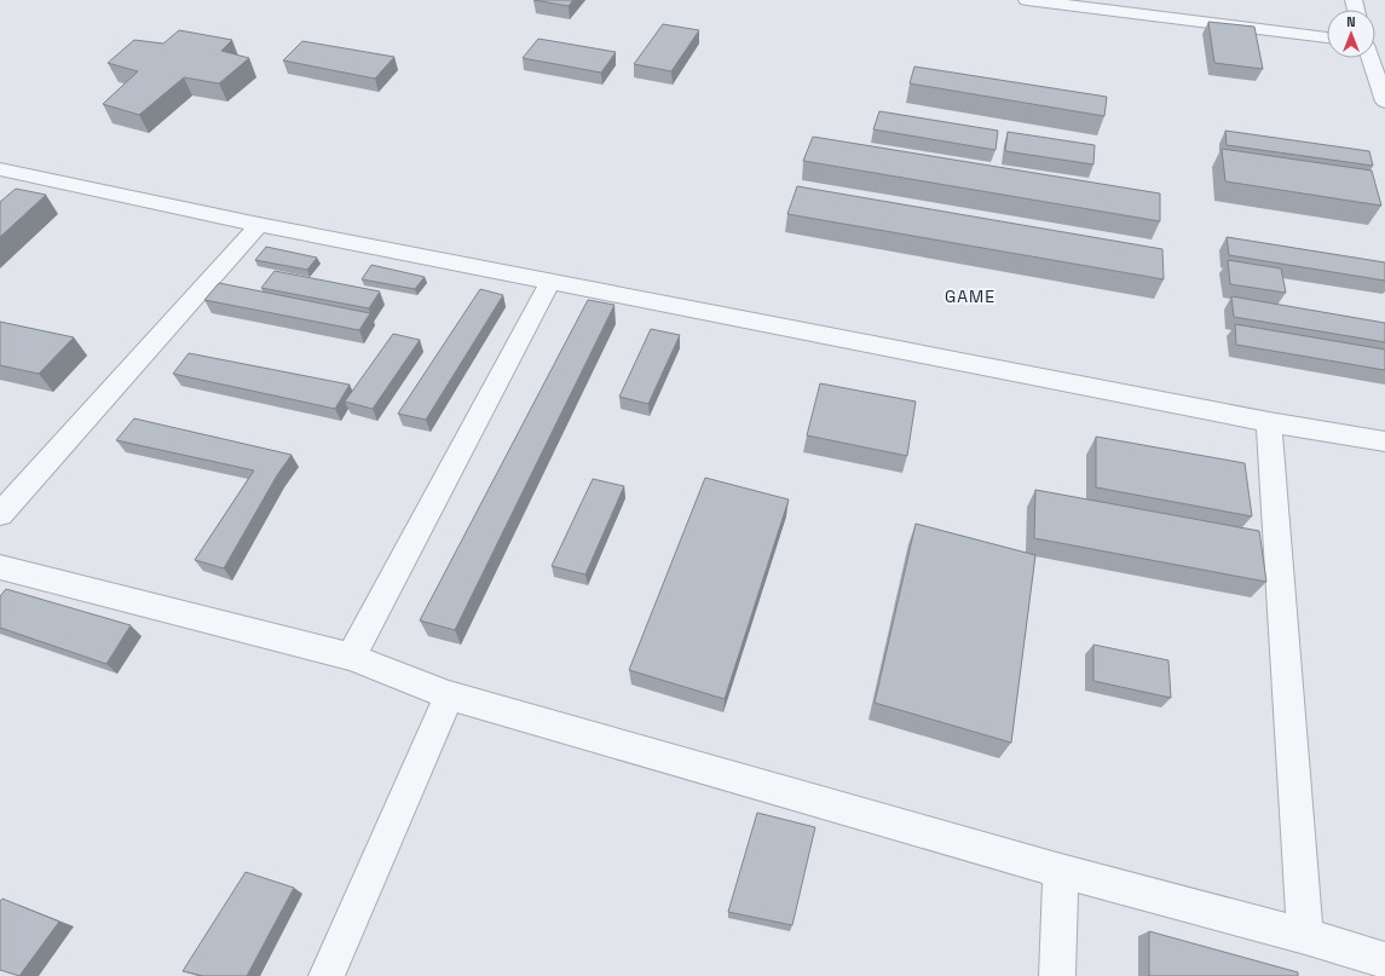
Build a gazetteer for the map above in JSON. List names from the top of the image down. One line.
{"districts":["GAME"],"north":"top"}
